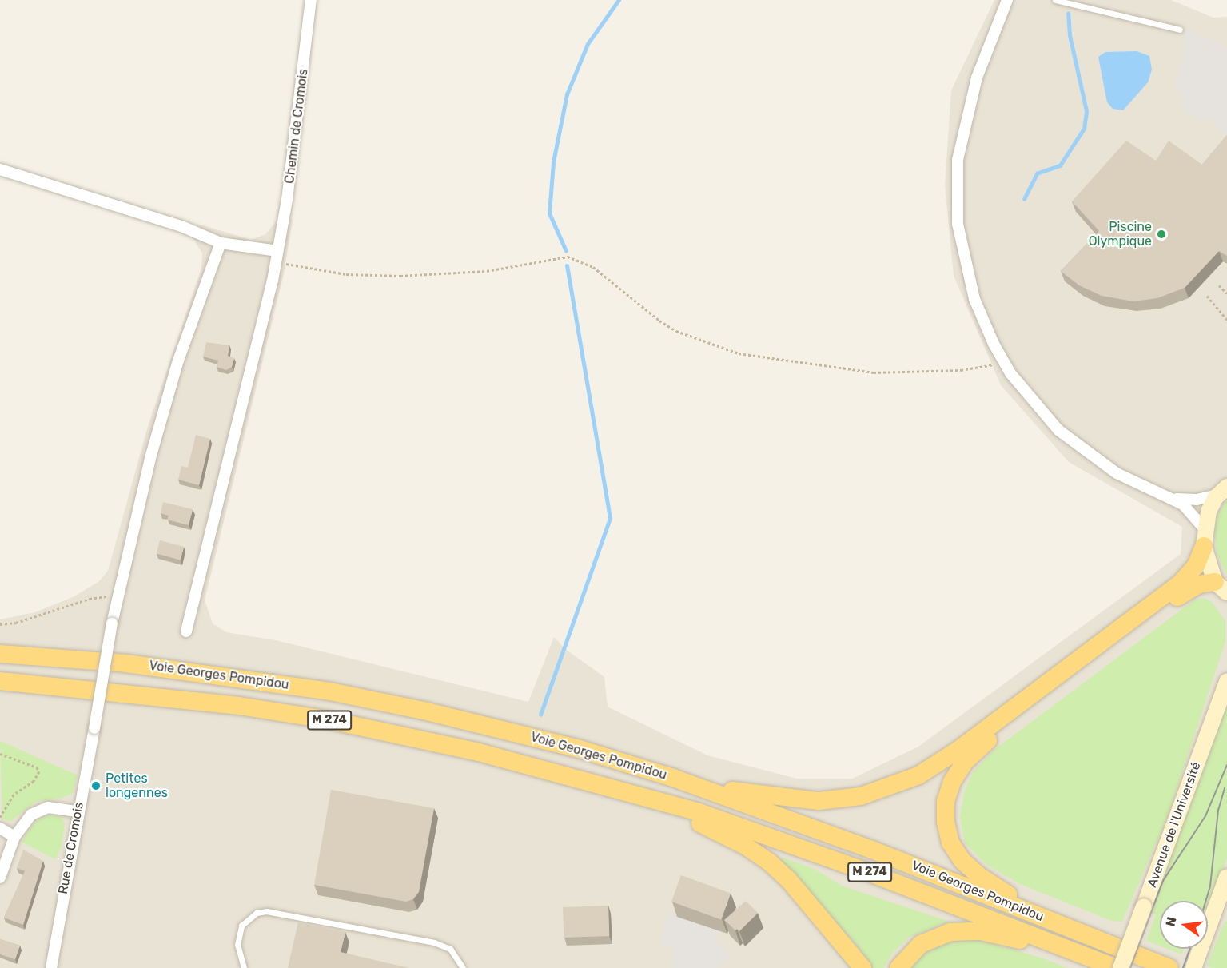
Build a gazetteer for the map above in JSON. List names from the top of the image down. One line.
{"streets":{"highway":["Voie Georges Pompidou","M 274"],"main road":["Avenue de l'Université"],"street":["Chemin de Cromois","Rue de Cromois"]},"places":["Piscine Olympique","Petites longennes"],"north":"left"}
